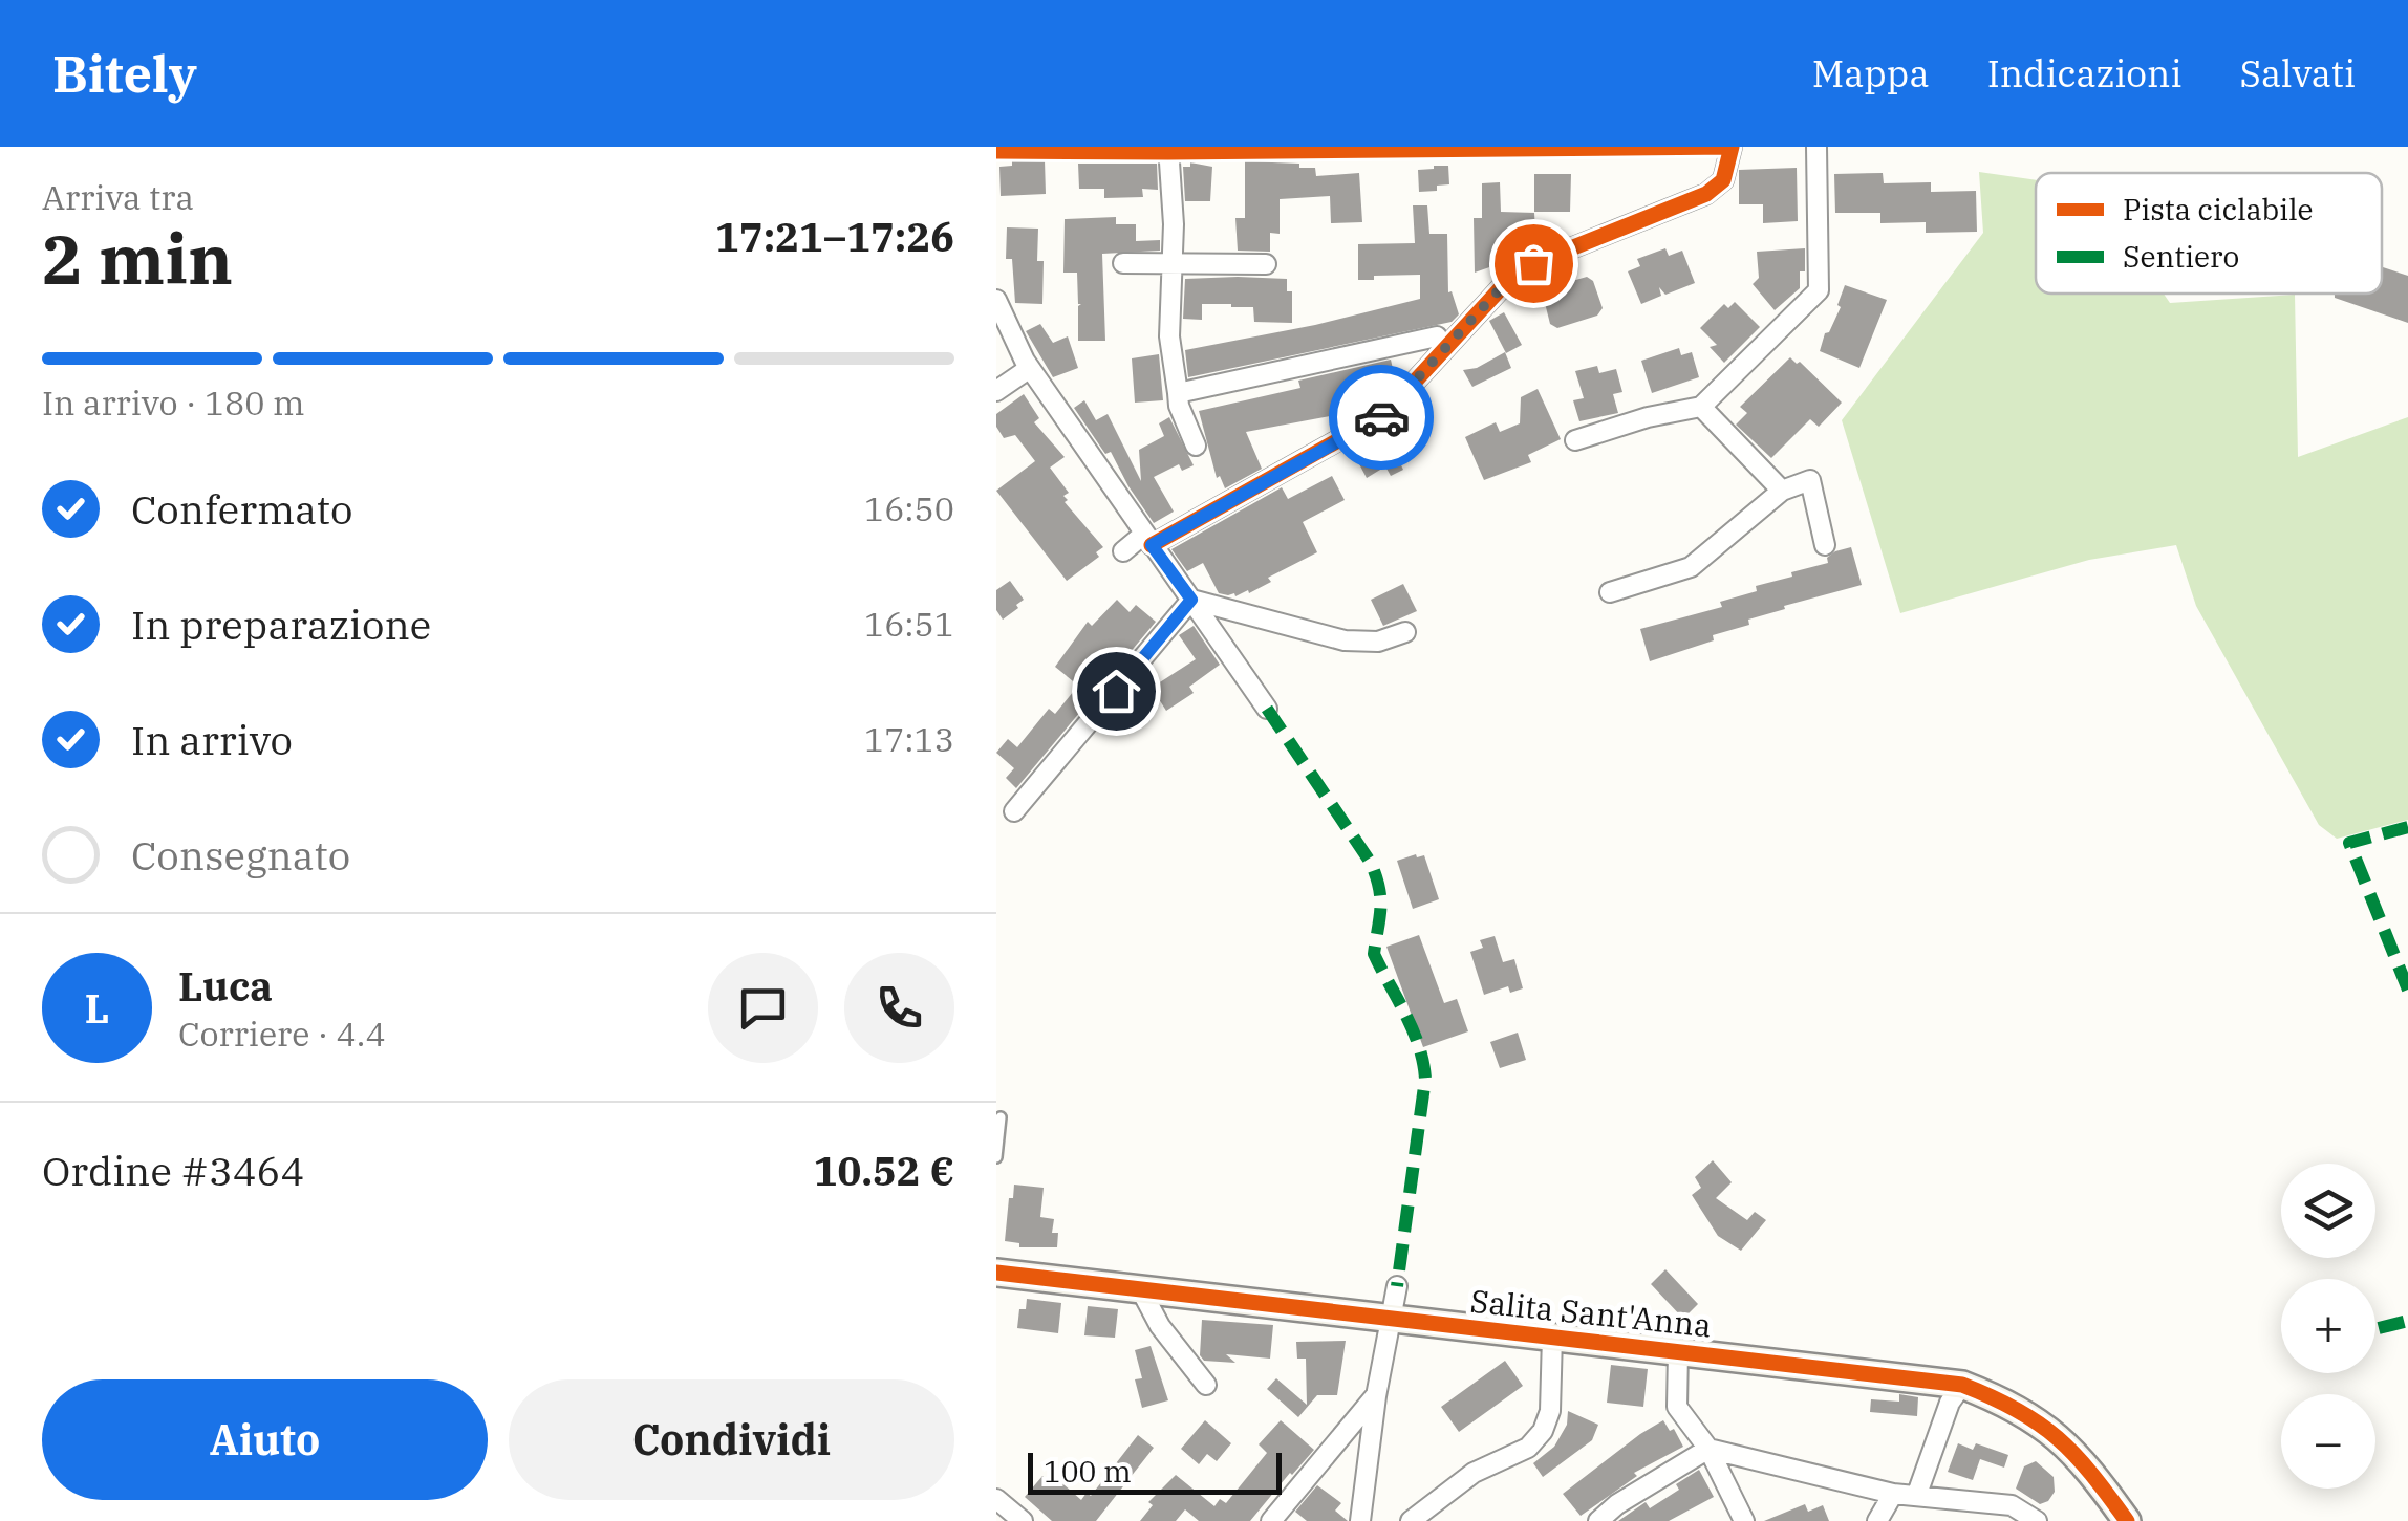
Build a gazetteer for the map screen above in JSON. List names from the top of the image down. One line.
{"streets":{"street":["Salita Sant'Anna"]},"legend":["Pista ciclabile","Sentiero"],"scale_bar":"100 m","page":{"header":"Bitely","nav":["Mappa","Indicazioni","Salvati"],"heading":["2 min","Arriva tra","17:21–17:26"],"panel":["Luca","Corriere · 4.4","Ordine #3464","10.52 €"],"bar":"In arrivo · 180 m","list":[["Confermato","16:50"],["In preparazione","16:51"],["In arrivo","17:13"],"Consegnato"],"round":"L","map_buttons":["+","−"],"buttons":["Aiuto","Condividi"],"scale":"100 m"}}
